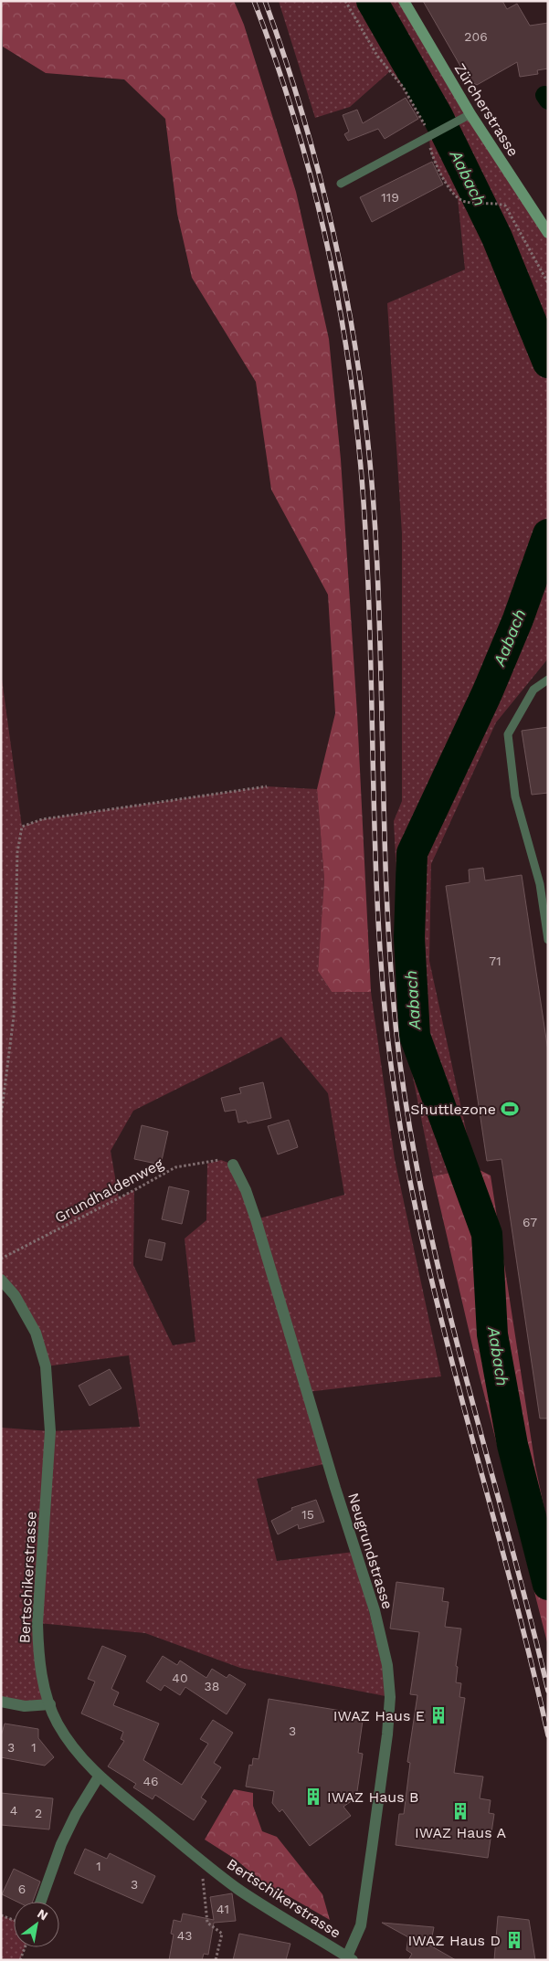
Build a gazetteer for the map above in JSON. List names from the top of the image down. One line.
{"streets":{"main road":["Zürcherstrasse"],"street":["Neugrundstrasse","Bertschikerstrasse"],"path":["Grundhaldenweg"]},"crossings":[["Grundhaldenweg","Neugrundstrasse"],["Neugrundstrasse","Bertschikerstrasse"]],"water":["Aabach"],"places":{"sports":["Shuttlezone"],"building":["IWAZ Haus E","IWAZ Haus B","IWAZ Haus A","IWAZ Haus D"]},"house_numbers":["206","119","71","67","15","40","38","3","3","1","46","4","2","1","3","6","41","43"],"north":"top right"}
